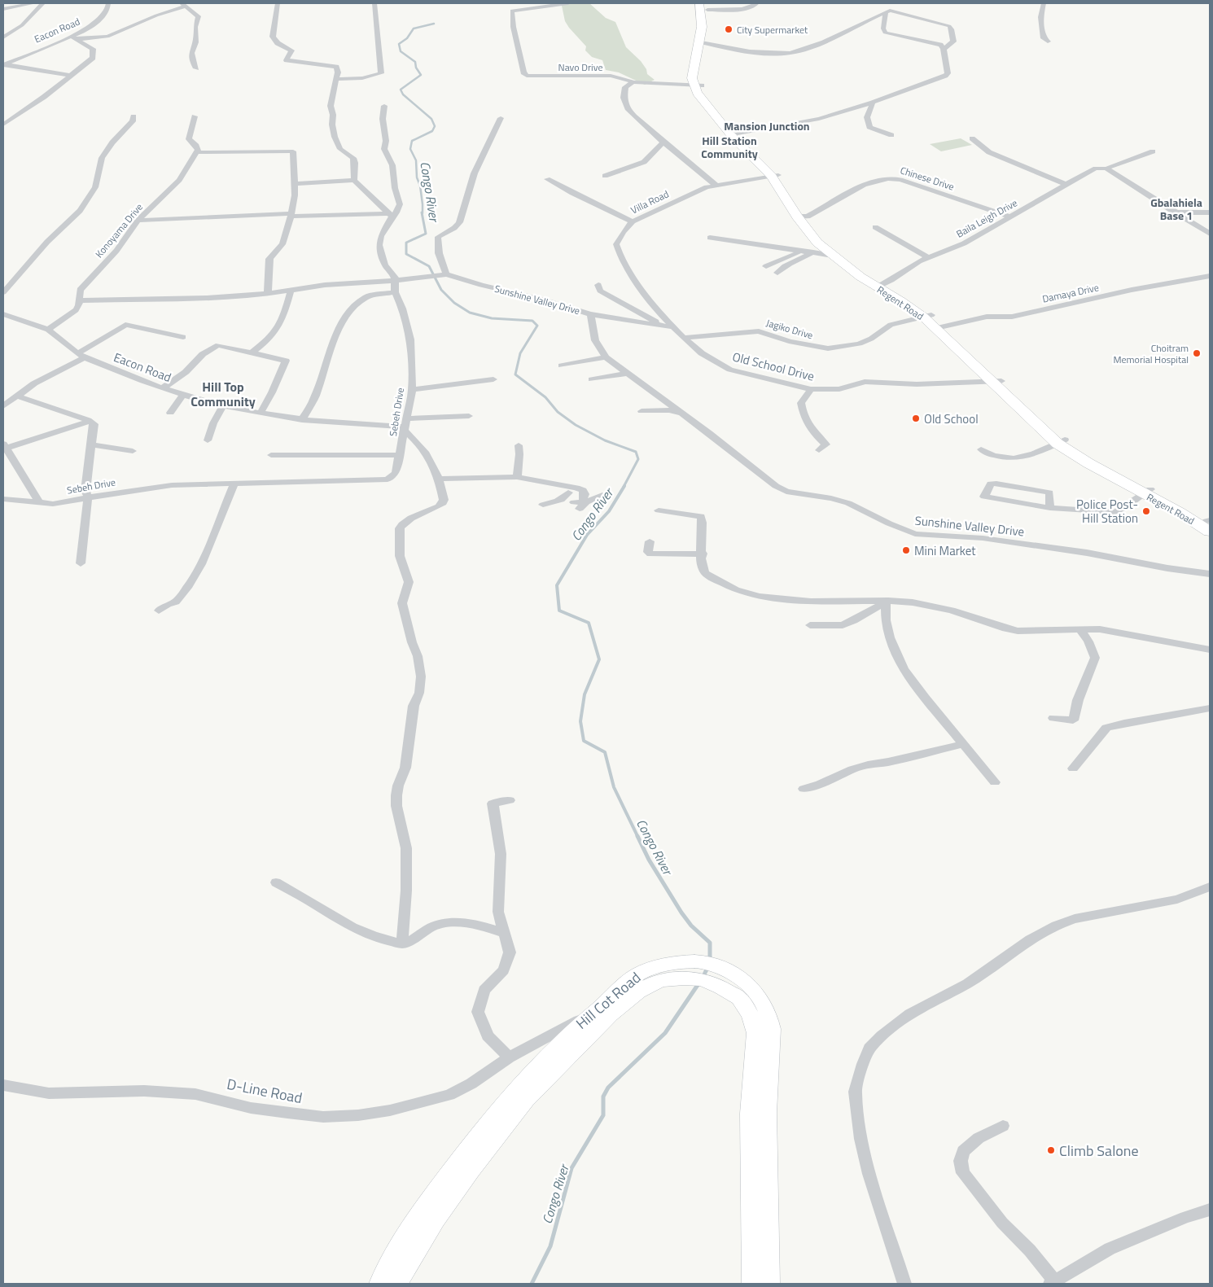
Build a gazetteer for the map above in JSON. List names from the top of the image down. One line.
{"streets":{"main road":["Regent Road","Hill Cot Road"],"street":["Eacon Road","Navo Drive","Chinese Drive","Villa Road","Baila Leigh Drive","Konoyama Drive","Damaya Drive","Sunshine Valley Drive","Jagiko Drive","Old School Drive","Sebeh Drive","D-Line Road"]},"crossings":[["Eacon Road","Konoyama Drive"],["Eacon Road","Sebeh Drive"],["Navo Drive","Regent Road"],["Chinese Drive","Baila Leigh Drive"],["Chinese Drive","Regent Road"],["Villa Road","Regent Road"],["Villa Road","Old School Drive"],["Baila Leigh Drive","Regent Road"],["Damaya Drive","Regent Road"],["Regent Road","Jagiko Drive"],["Regent Road","Old School Drive"],["Jagiko Drive","Old School Drive"],["Hill Cot Road","D-Line Road"]],"districts":["Mansion Junction","Hill Station Community","Gbalahiela Base 1","Hill Top Community"],"water":["Congo River"],"places":["City Supermarket","Choitram Memorial Hospital","Old School","Police Post- Hill Station","Mini Market","Climb Salone"]}
